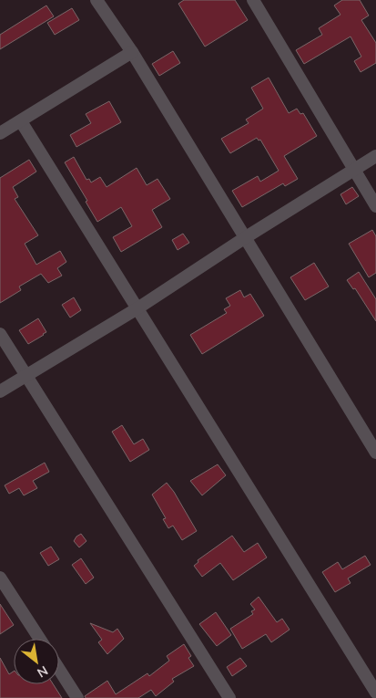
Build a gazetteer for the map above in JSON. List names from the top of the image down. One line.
{"north":"bottom right"}
